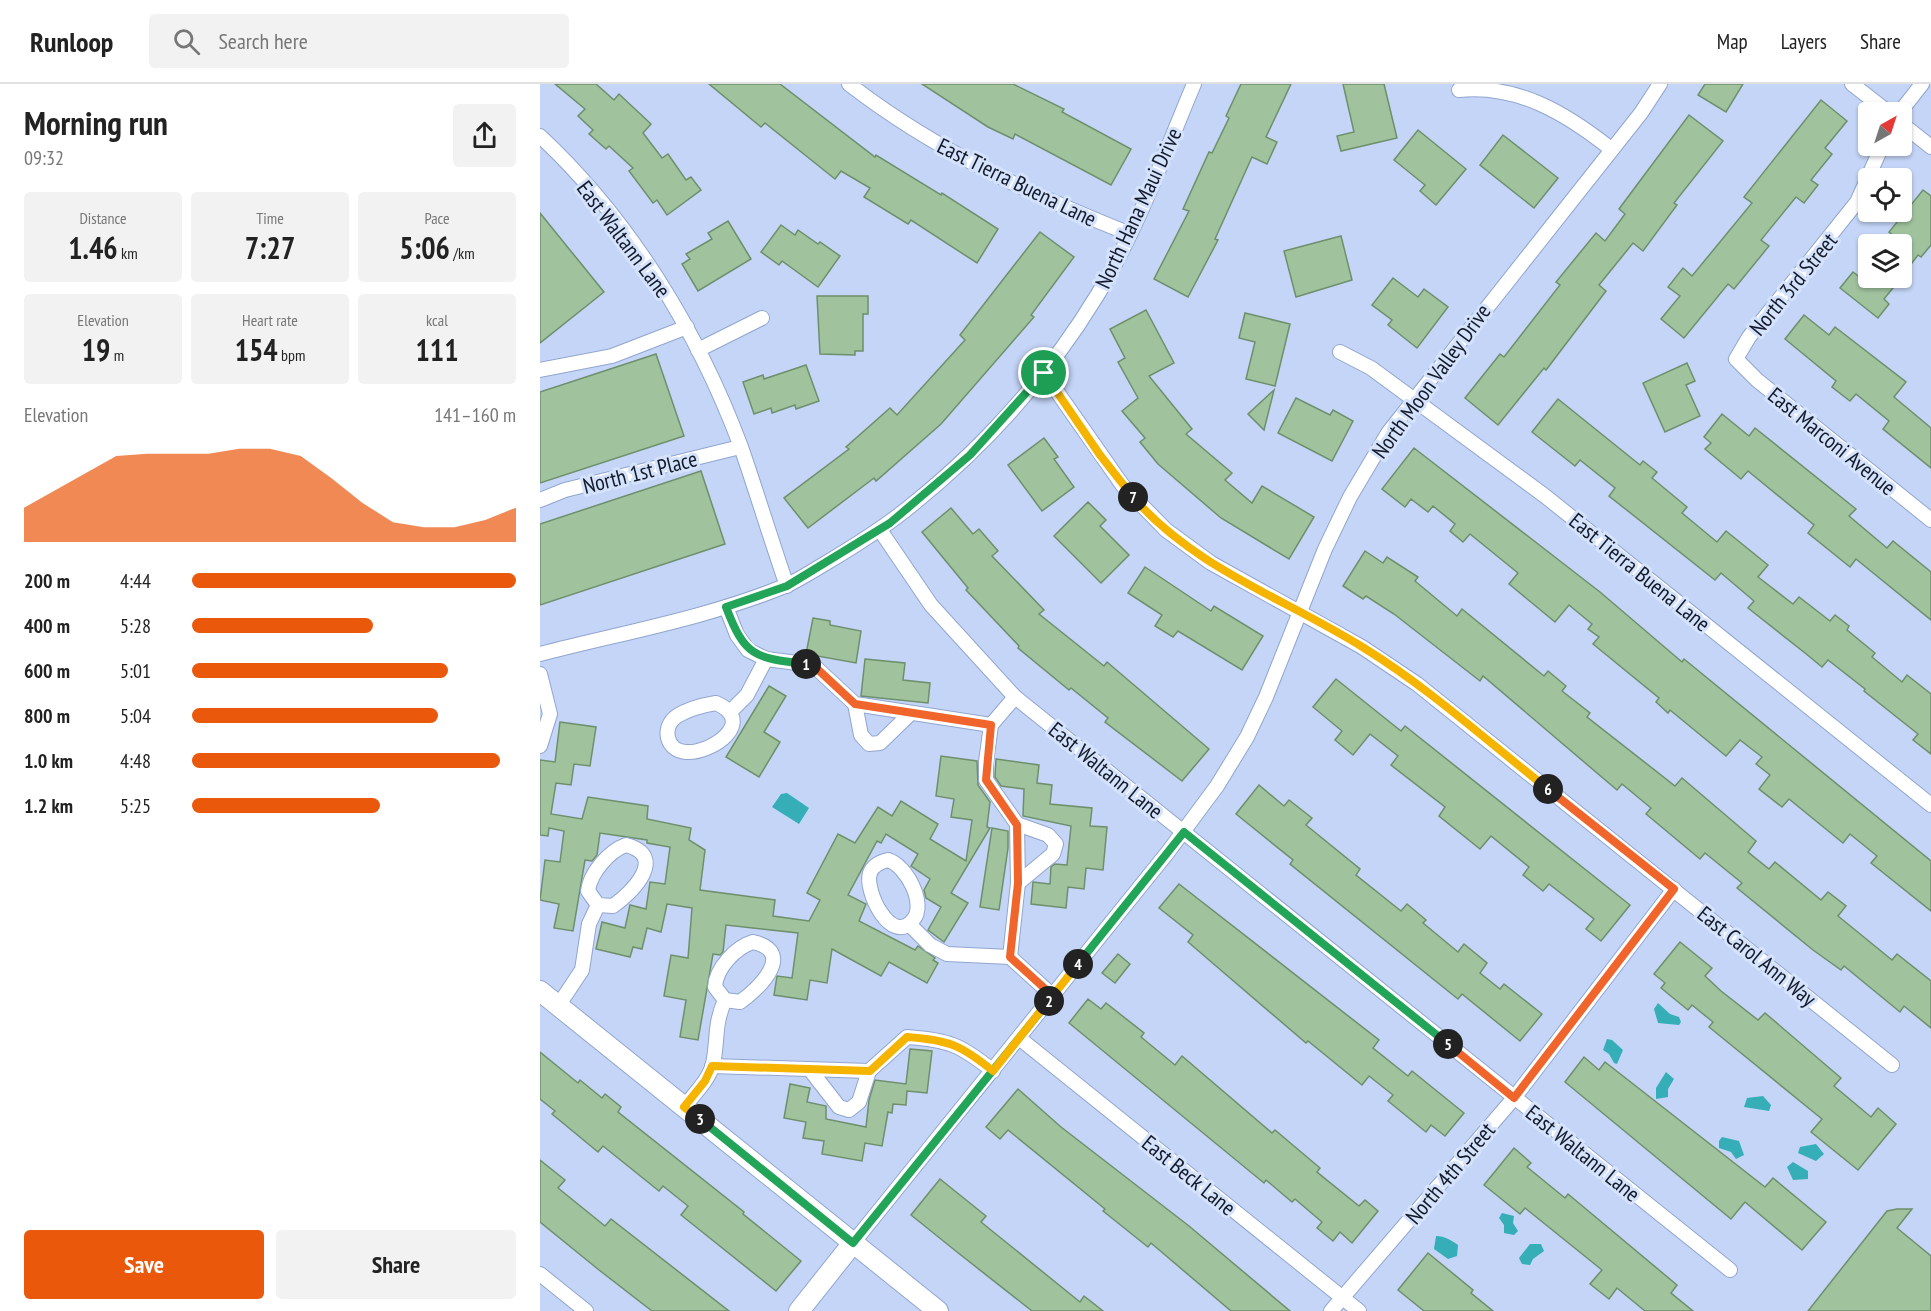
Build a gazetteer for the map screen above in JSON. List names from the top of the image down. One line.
{"streets":{"street":["East Tierra Buena Lane","North Hana Maui Drive","East Waltann Lane","North 3rd Street","North Moon Valley Drive","East Marconi Avenue","North 1st Place","East Carol Ann Way","North 4th Street","East Beck Lane"]},"crossings":[["East Tierra Buena Lane","North Hana Maui Drive"],["East Tierra Buena Lane","North Moon Valley Drive"],["North Hana Maui Drive","East Waltann Lane"],["North Hana Maui Drive","East Carol Ann Way"],["East Waltann Lane","North Moon Valley Drive"],["East Waltann Lane","North 1st Place"],["East Waltann Lane","North 4th Street"],["North 3rd Street","East Marconi Avenue"],["North Moon Valley Drive","East Carol Ann Way"],["North Moon Valley Drive","East Beck Lane"],["East Carol Ann Way","North 4th Street"],["North 4th Street","East Beck Lane"]],"north":"top right","page":{"header":"Runloop","search":"Search here","nav":["Map","Layers","Share"],"heading":["Morning run","09:32"],"stats":[["Distance","1.46 km"],["Time","7:27"],["Pace","5:06 /km"],["Elevation","19 m"],["Heart rate","154 bpm"],["kcal","111"]],"chart":["Elevation","141–160 m"],"pins":["7","1","6","4","2","5","3"],"list":[{"name":"200 m","note":"4:44"},{"name":"400 m","note":"5:28"},{"name":"600 m","note":"5:01"},{"name":"800 m","note":"5:04"},{"name":"1.0 km","note":"4:48"},{"name":"1.2 km","note":"5:25"}],"buttons":["Save","Share"]}}
